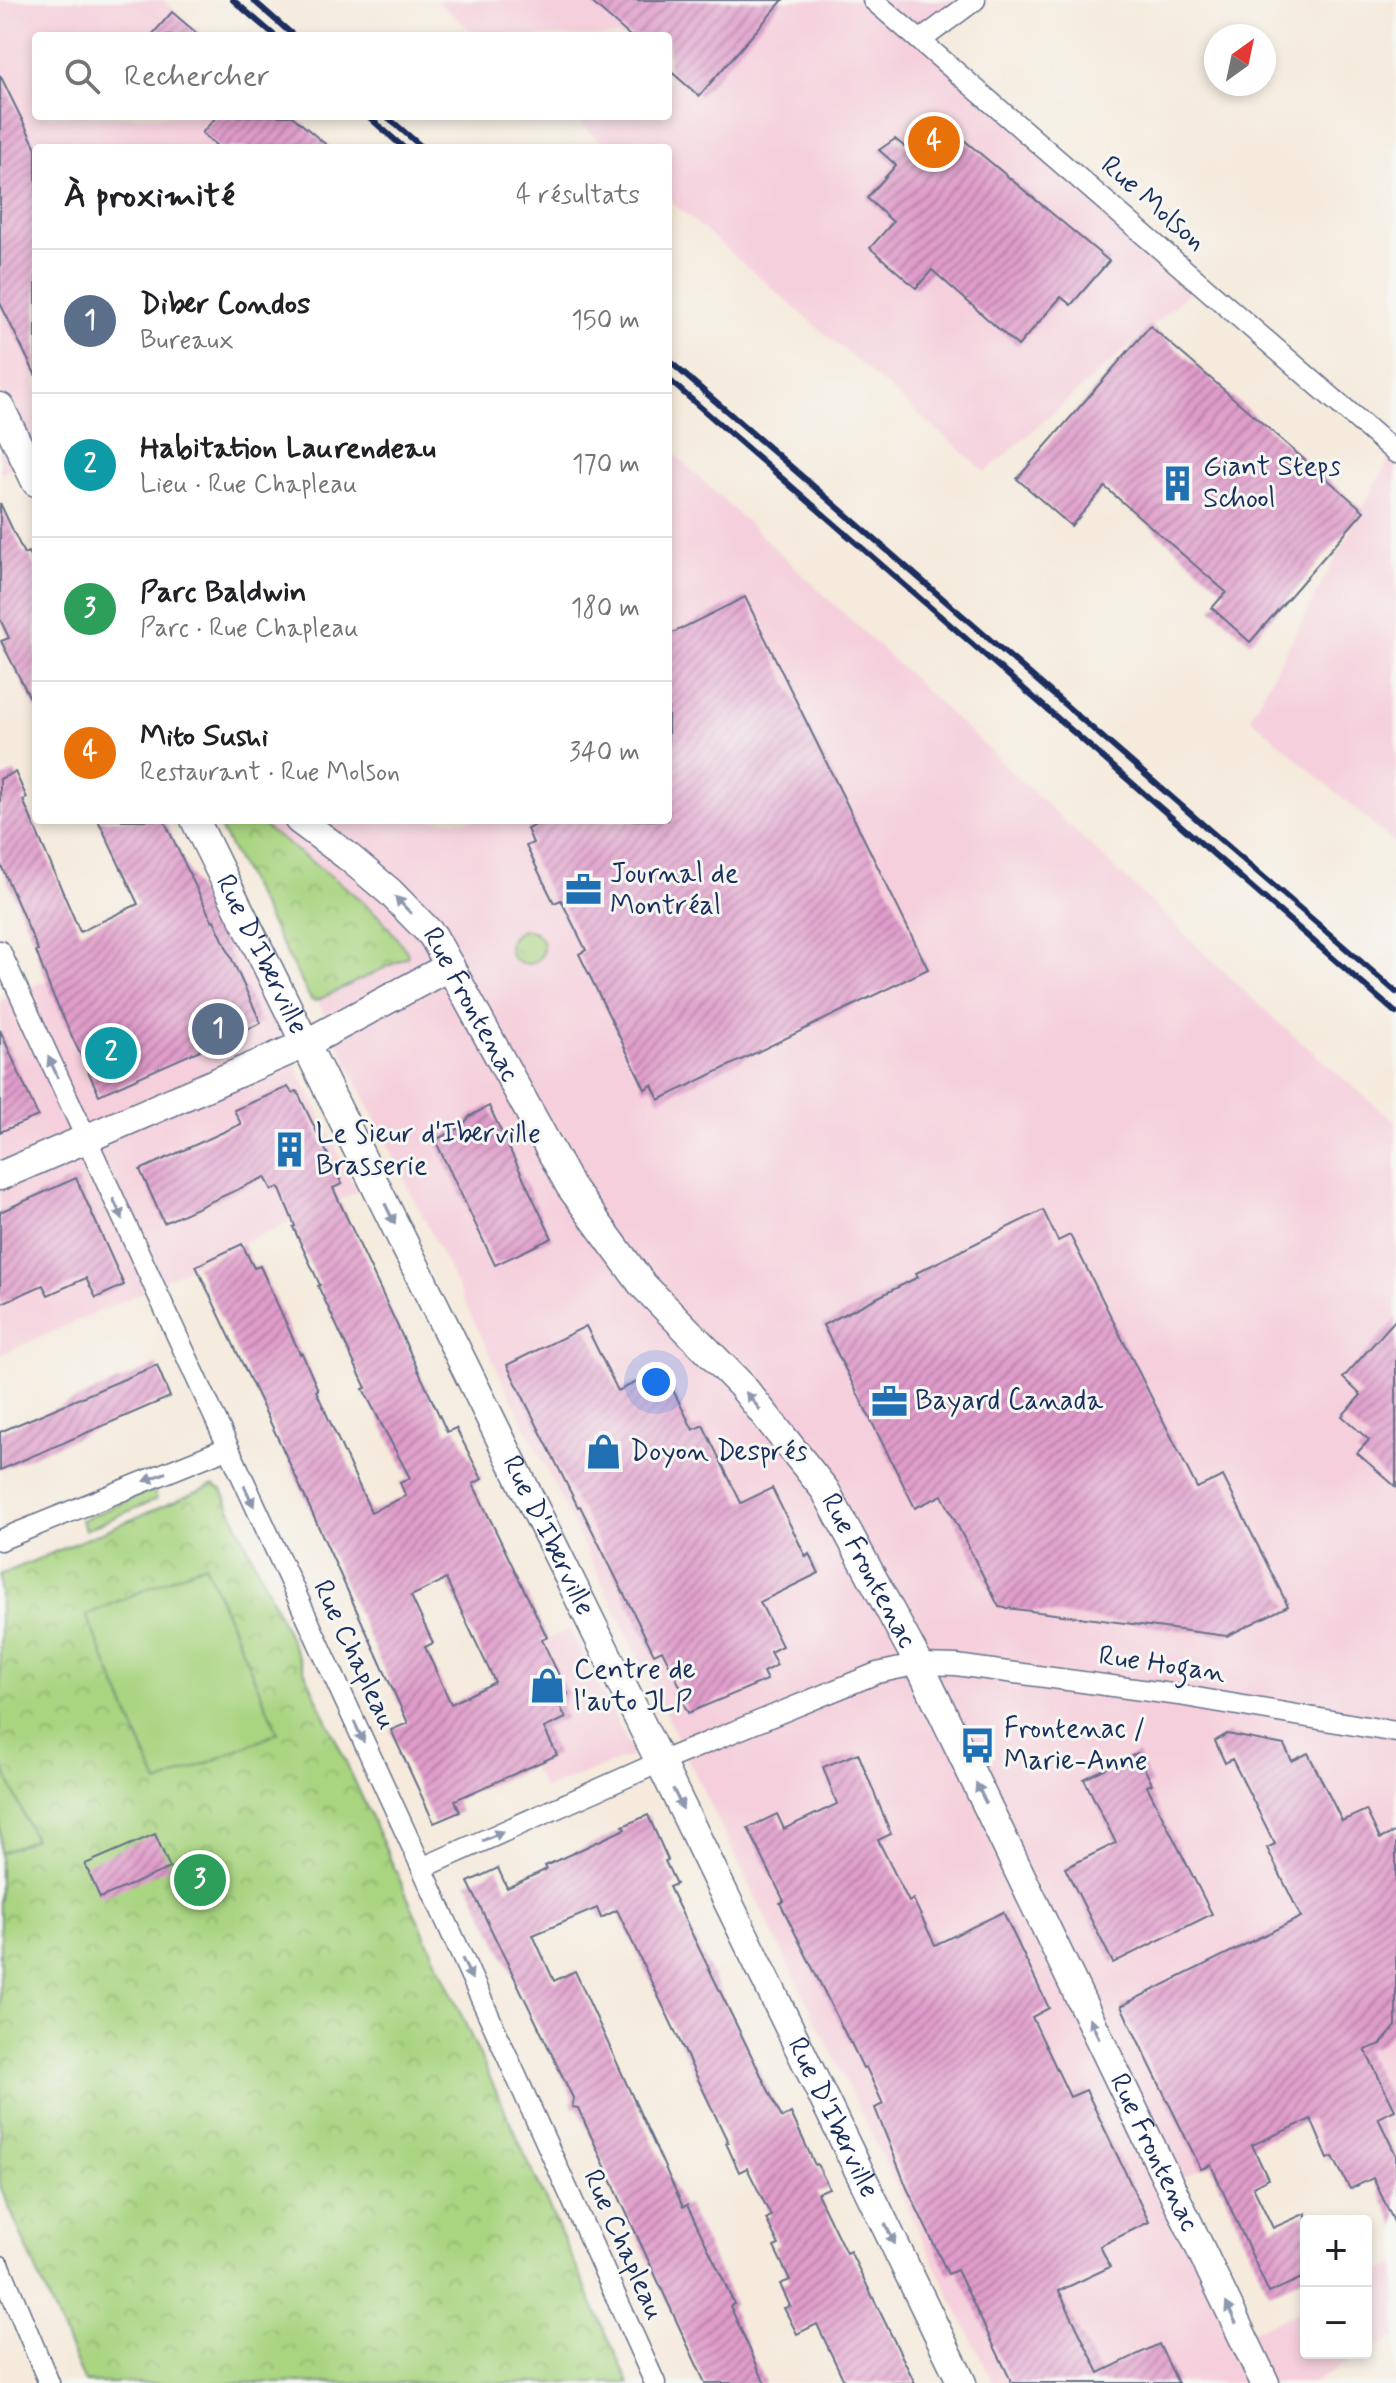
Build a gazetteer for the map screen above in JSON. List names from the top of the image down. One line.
{"streets":{"main road":["Rue D'Iberville","Rue Frontenac"],"street":["Rue Molson","Rue Chapleau","Rue Hogan"]},"crossings":[["Rue D'Iberville","Rue Hogan"],["Rue Frontenac","Rue Hogan"],["Rue Chapleau","Rue Hogan"]],"one_way":["Rue D'Iberville","Rue Frontenac"],"places":{"building":["Giant Steps School","Le Sieur d'Iberville Brasserie"],"office":["Journal de Montréal","Bayard Canada"],"shop":["Doyon Després","Centre de l'auto JLP"],"bus stop":["Frontenac / Marie-Anne"]},"north":"top right","page":{"search":"Rechercher","pins":["4","1","2","3"],"heading":["À proximité","4 résultats"],"list":[{"mark":"1","name":"Diber Condos","note":"Bureaux","value":"150 m"},{"mark":"2","name":"Habitation Laurendeau","note":"Lieu · Rue Chapleau","value":"170 m"},{"mark":"3","name":"Parc Baldwin","note":"Parc · Rue Chapleau","value":"180 m"},{"mark":"4","name":"Mito Sushi","note":"Restaurant · Rue Molson","value":"340 m"}],"map_buttons":["+","−"]}}
